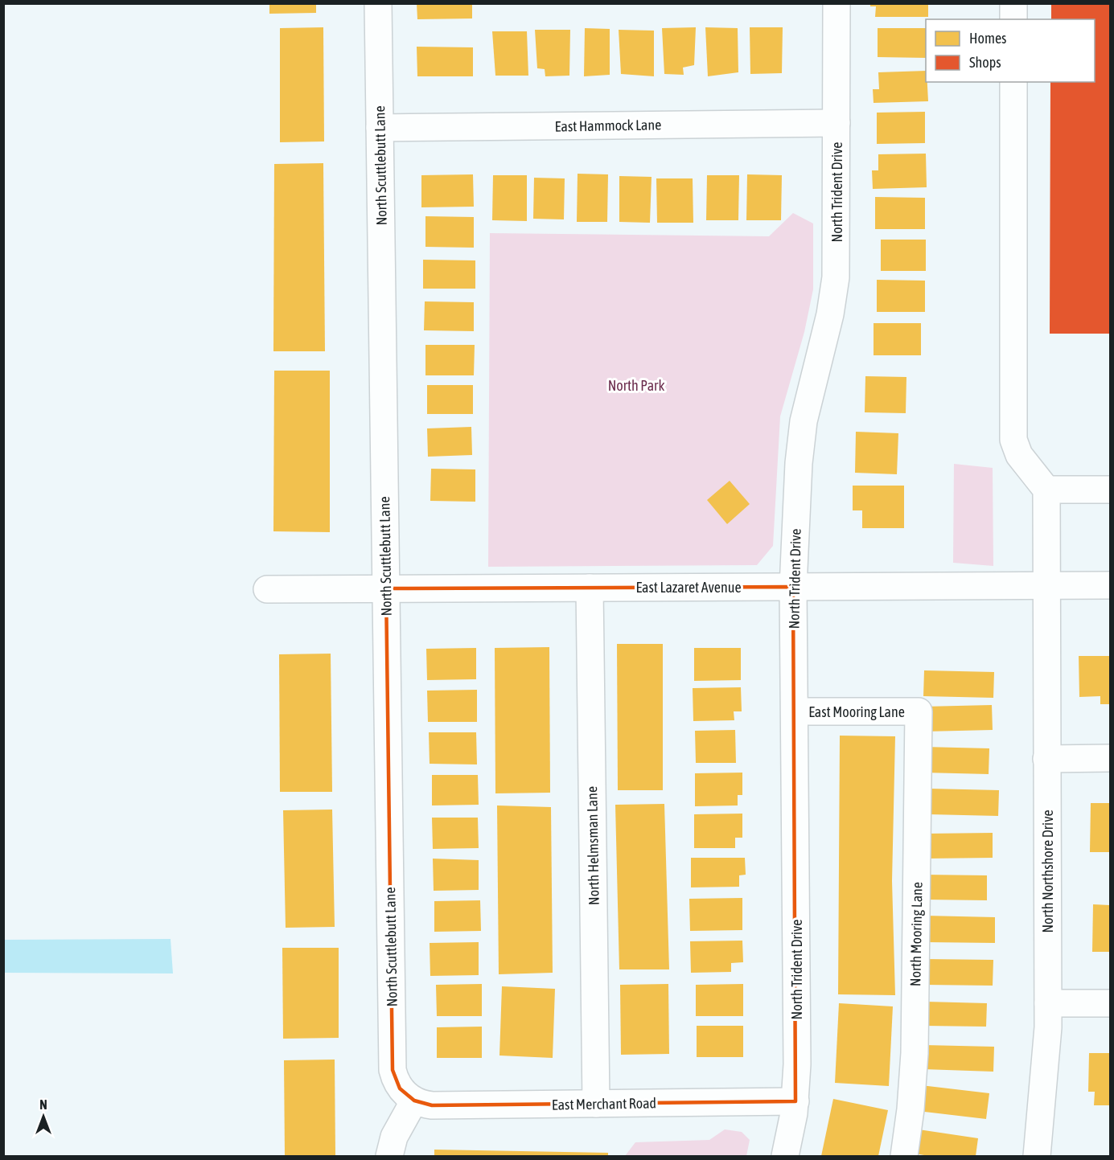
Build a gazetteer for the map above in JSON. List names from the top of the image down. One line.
{"streets":{"street":["East Hammock Lane","North Scuttlebutt Lane","North Trident Drive","East Lazaret Avenue","East Mooring Lane","North Helmsman Lane","North Northshore Drive","North Mooring Lane","East Merchant Road"]},"crossings":[["East Hammock Lane","North Scuttlebutt Lane"],["East Hammock Lane","North Trident Drive"],["North Scuttlebutt Lane","East Lazaret Avenue"],["North Scuttlebutt Lane","East Merchant Road"],["North Trident Drive","East Lazaret Avenue"],["North Trident Drive","East Mooring Lane"],["North Trident Drive","East Merchant Road"],["East Lazaret Avenue","North Helmsman Lane"],["East Lazaret Avenue","North Northshore Drive"],["East Mooring Lane","North Mooring Lane"],["North Helmsman Lane","East Merchant Road"]],"parks":["North Park"],"legend":["Homes","Shops"],"north":"top"}
